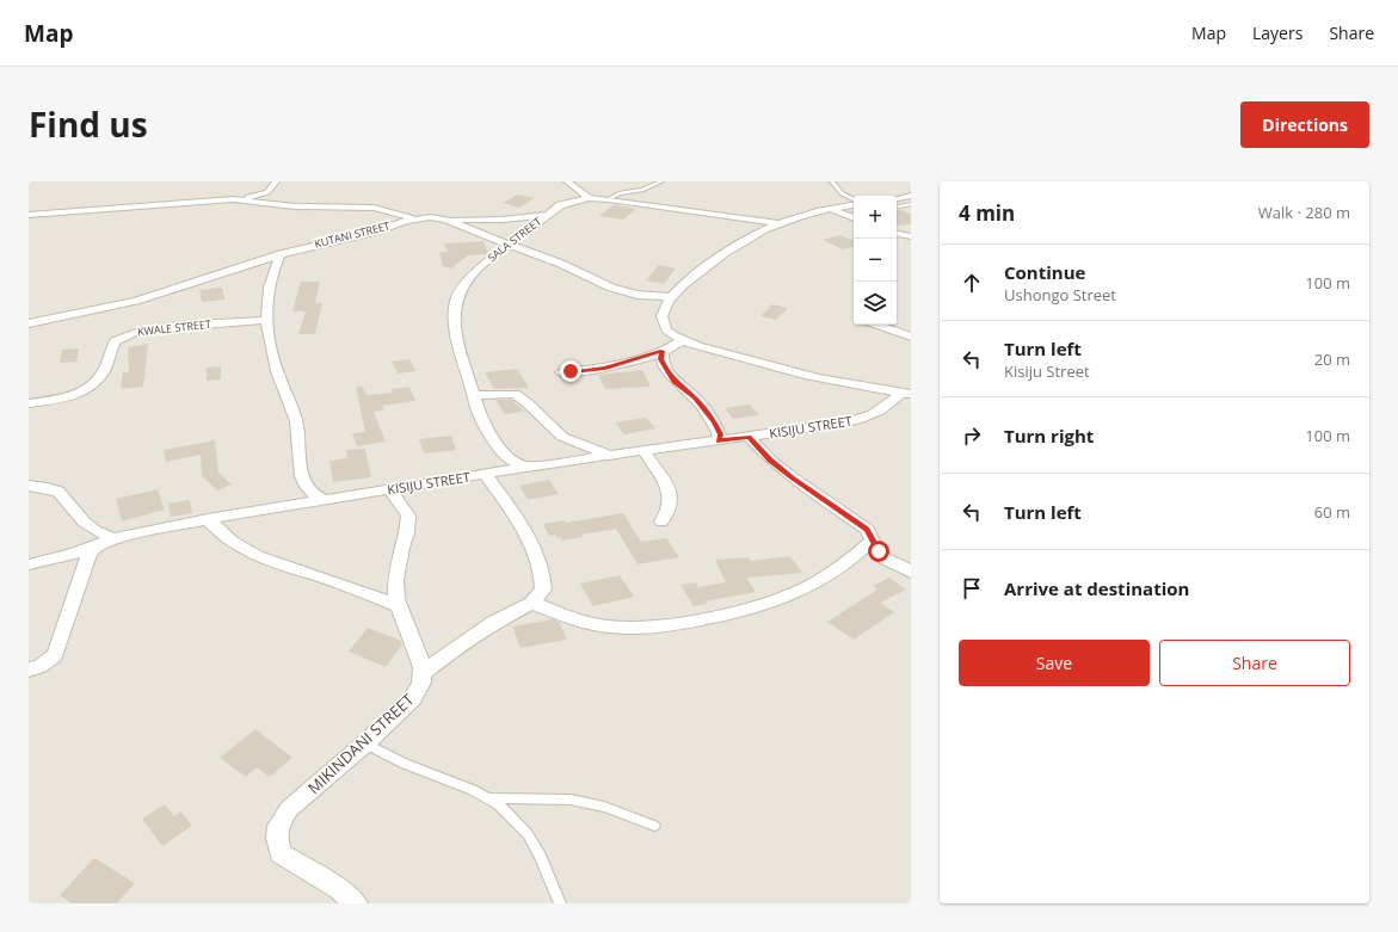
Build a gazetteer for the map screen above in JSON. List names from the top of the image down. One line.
{"streets":{"street":["KUTANI STREET","SALA STREET","KWALE STREET","KISIJU STREET","MIKINDANI STREET"]},"crossings":[["KUTANI STREET","SALA STREET"],["SALA STREET","KISIJU STREET"]],"page":{"header":"Map","nav":["Map","Layers","Share"],"title":"Find us","buttons":["Directions",["Save","Share"]],"heading":["4 min","Walk · 280 m"],"map_buttons":["+","−"],"list":[["Continue","Ushongo Street","100 m"],["Turn left","Kisiju Street","20 m"],["Turn right","100 m"],["Turn left","60 m"],"Arrive at destination"]}}
